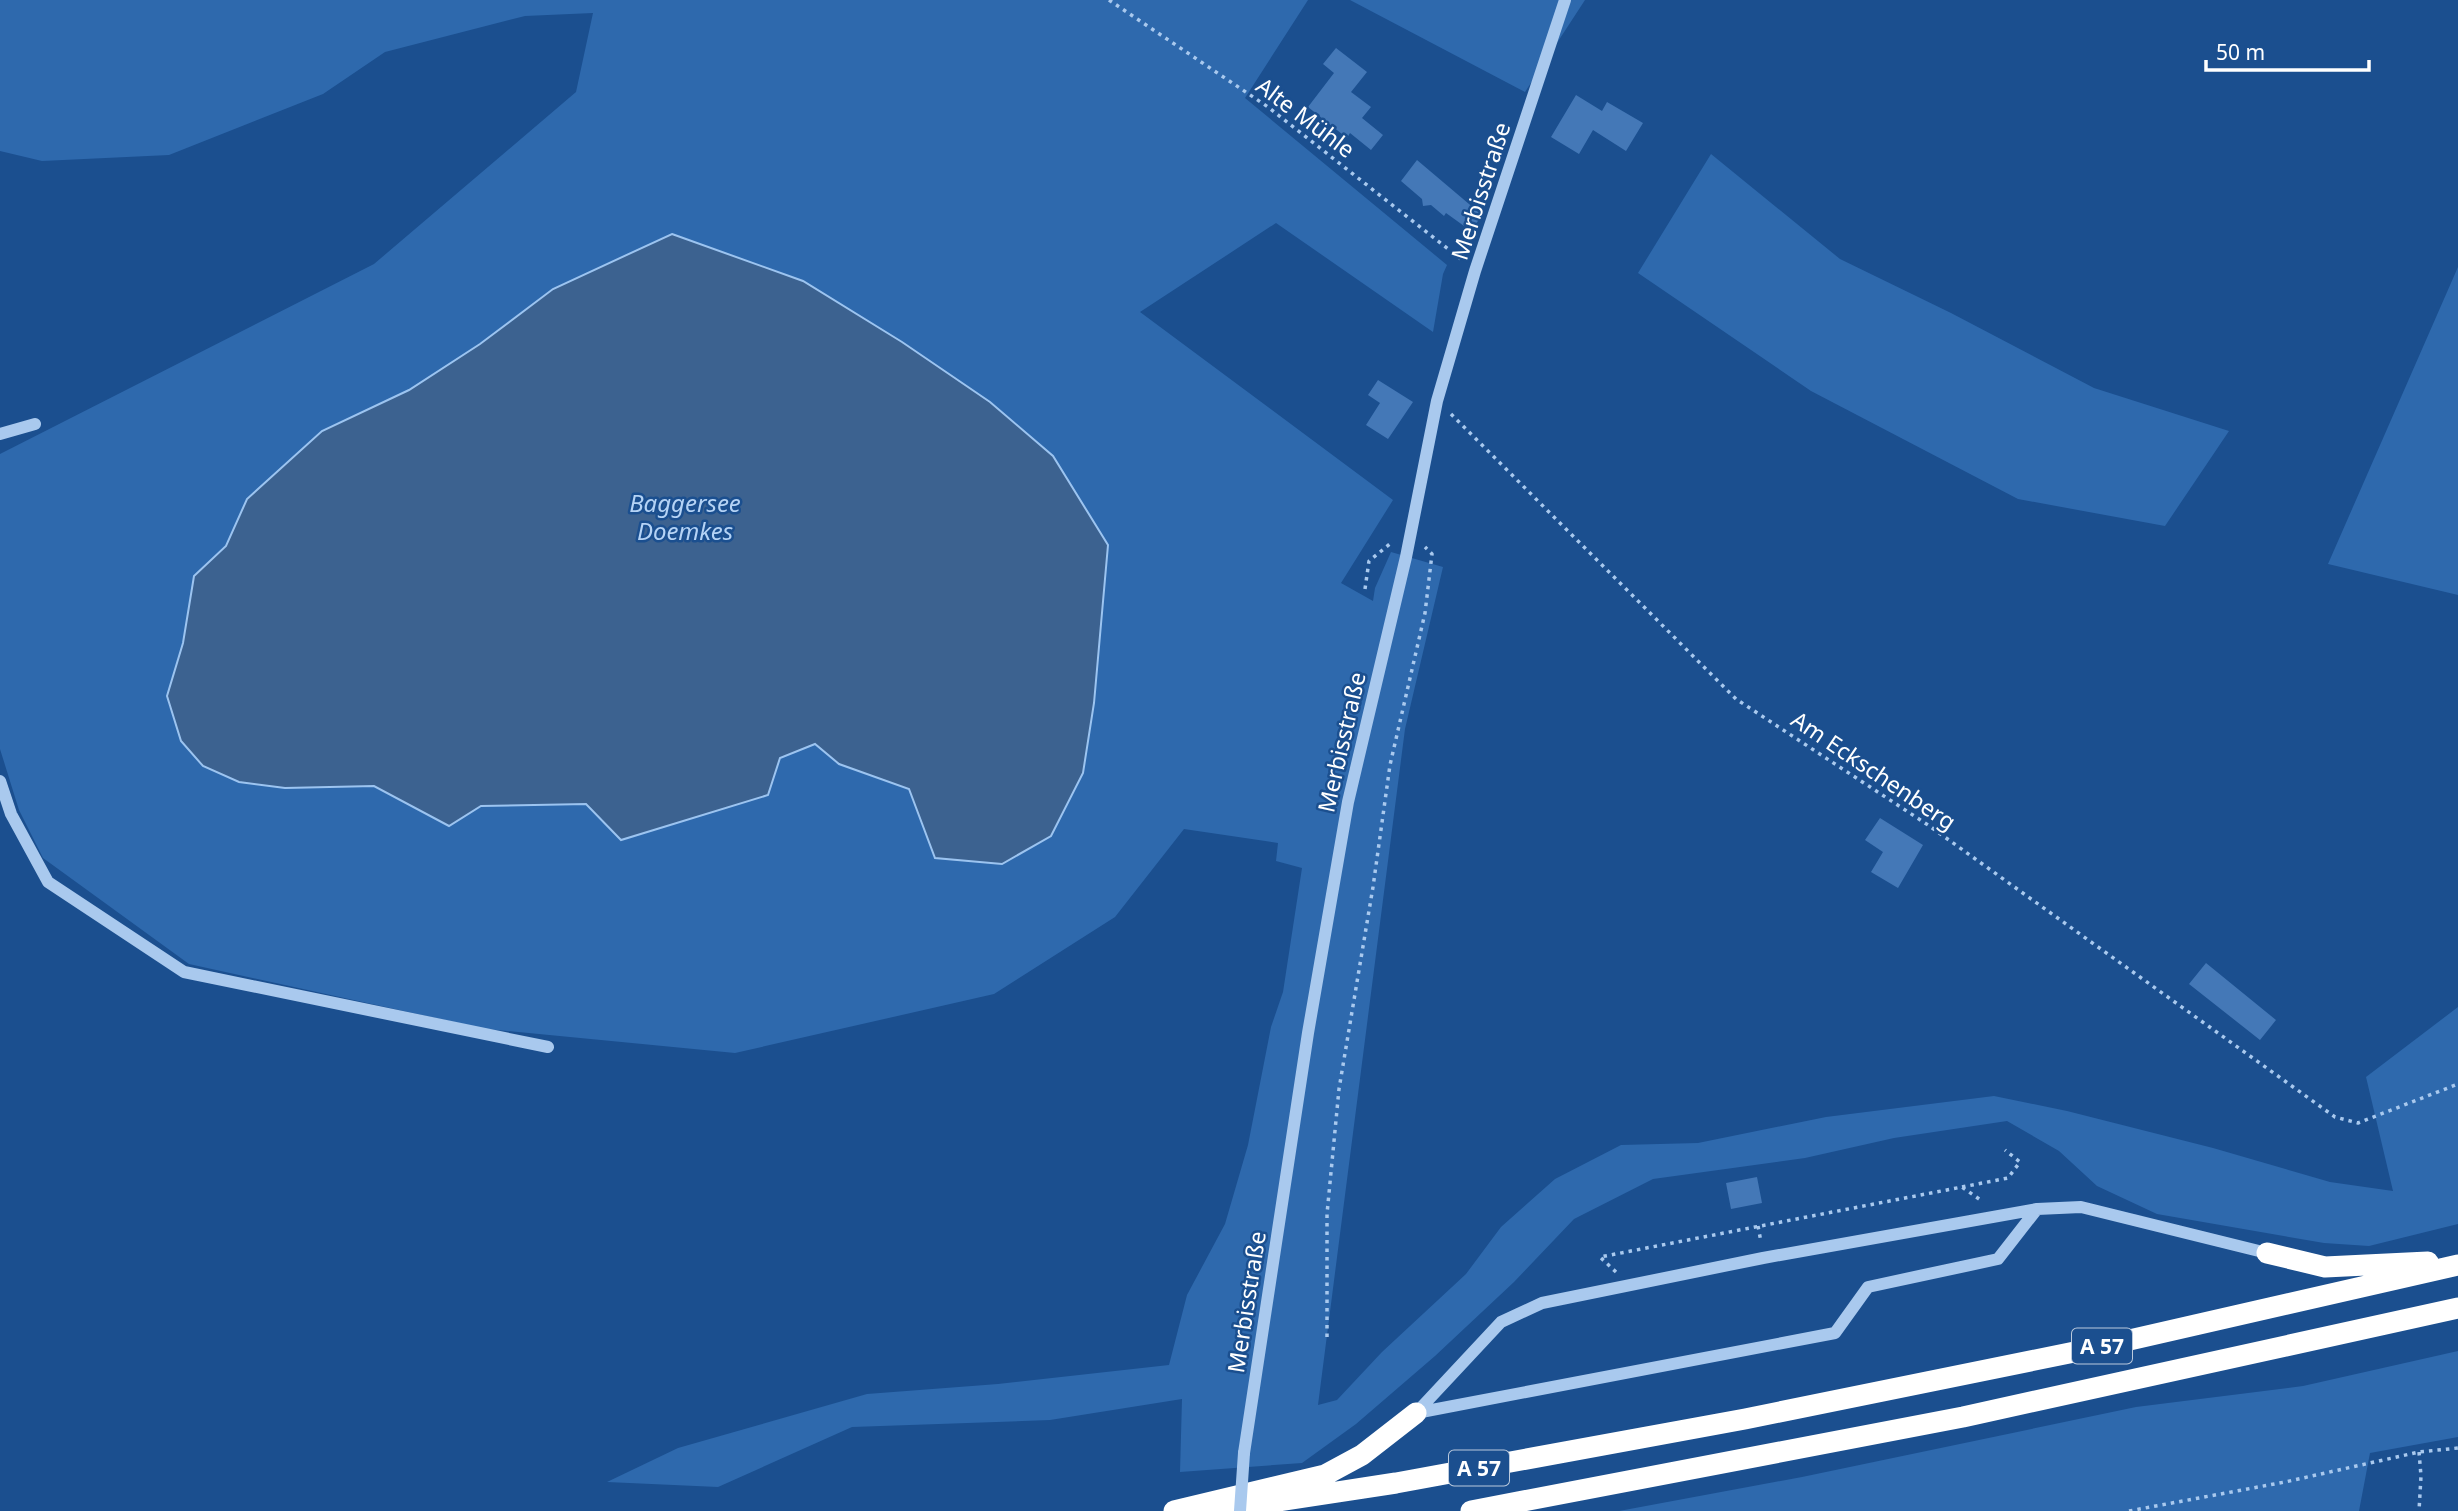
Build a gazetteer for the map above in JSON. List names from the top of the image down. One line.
{"streets":{"highway":["A 57"],"street":["Merbisstraße"],"path":["Alte Mühle","Am Eckschenberg"]},"crossings":[["Alte Mühle","Merbisstraße"],["Merbisstraße","Am Eckschenberg"]],"water":["Baggersee Doemkes"],"scale_bar":"50 m"}
